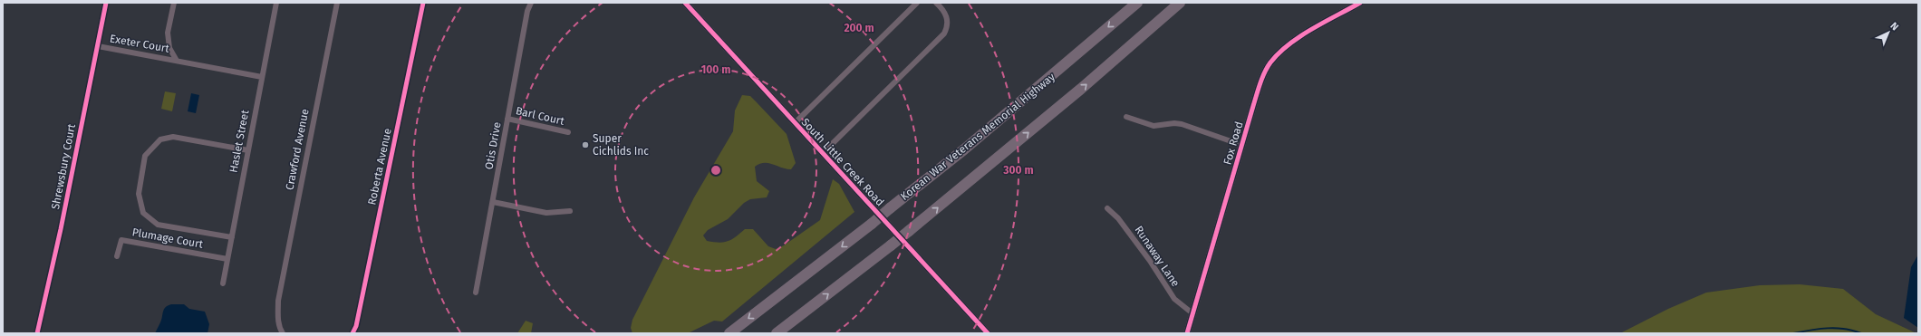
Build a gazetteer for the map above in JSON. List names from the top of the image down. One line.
{"streets":{"highway":["Korean War Veterans Memorial Highway"],"street":["Exeter Court","Barl Court","Haslet Street","Fox Road","Otis Drive","Crawford Avenue","South Little Creek Road","Shrewsbury Court","Roberta Avenue","Plumage Court","Runaway Lane"]},"crossings":[["Exeter Court","Haslet Street"],["Exeter Court","Shrewsbury Court"],["Barl Court","Otis Drive"],["Haslet Street","Plumage Court"],["Fox Road","Runaway Lane"]],"places":["Super Cichlids Inc"],"north":"top right","rings":["200 m","100 m","300 m"]}
